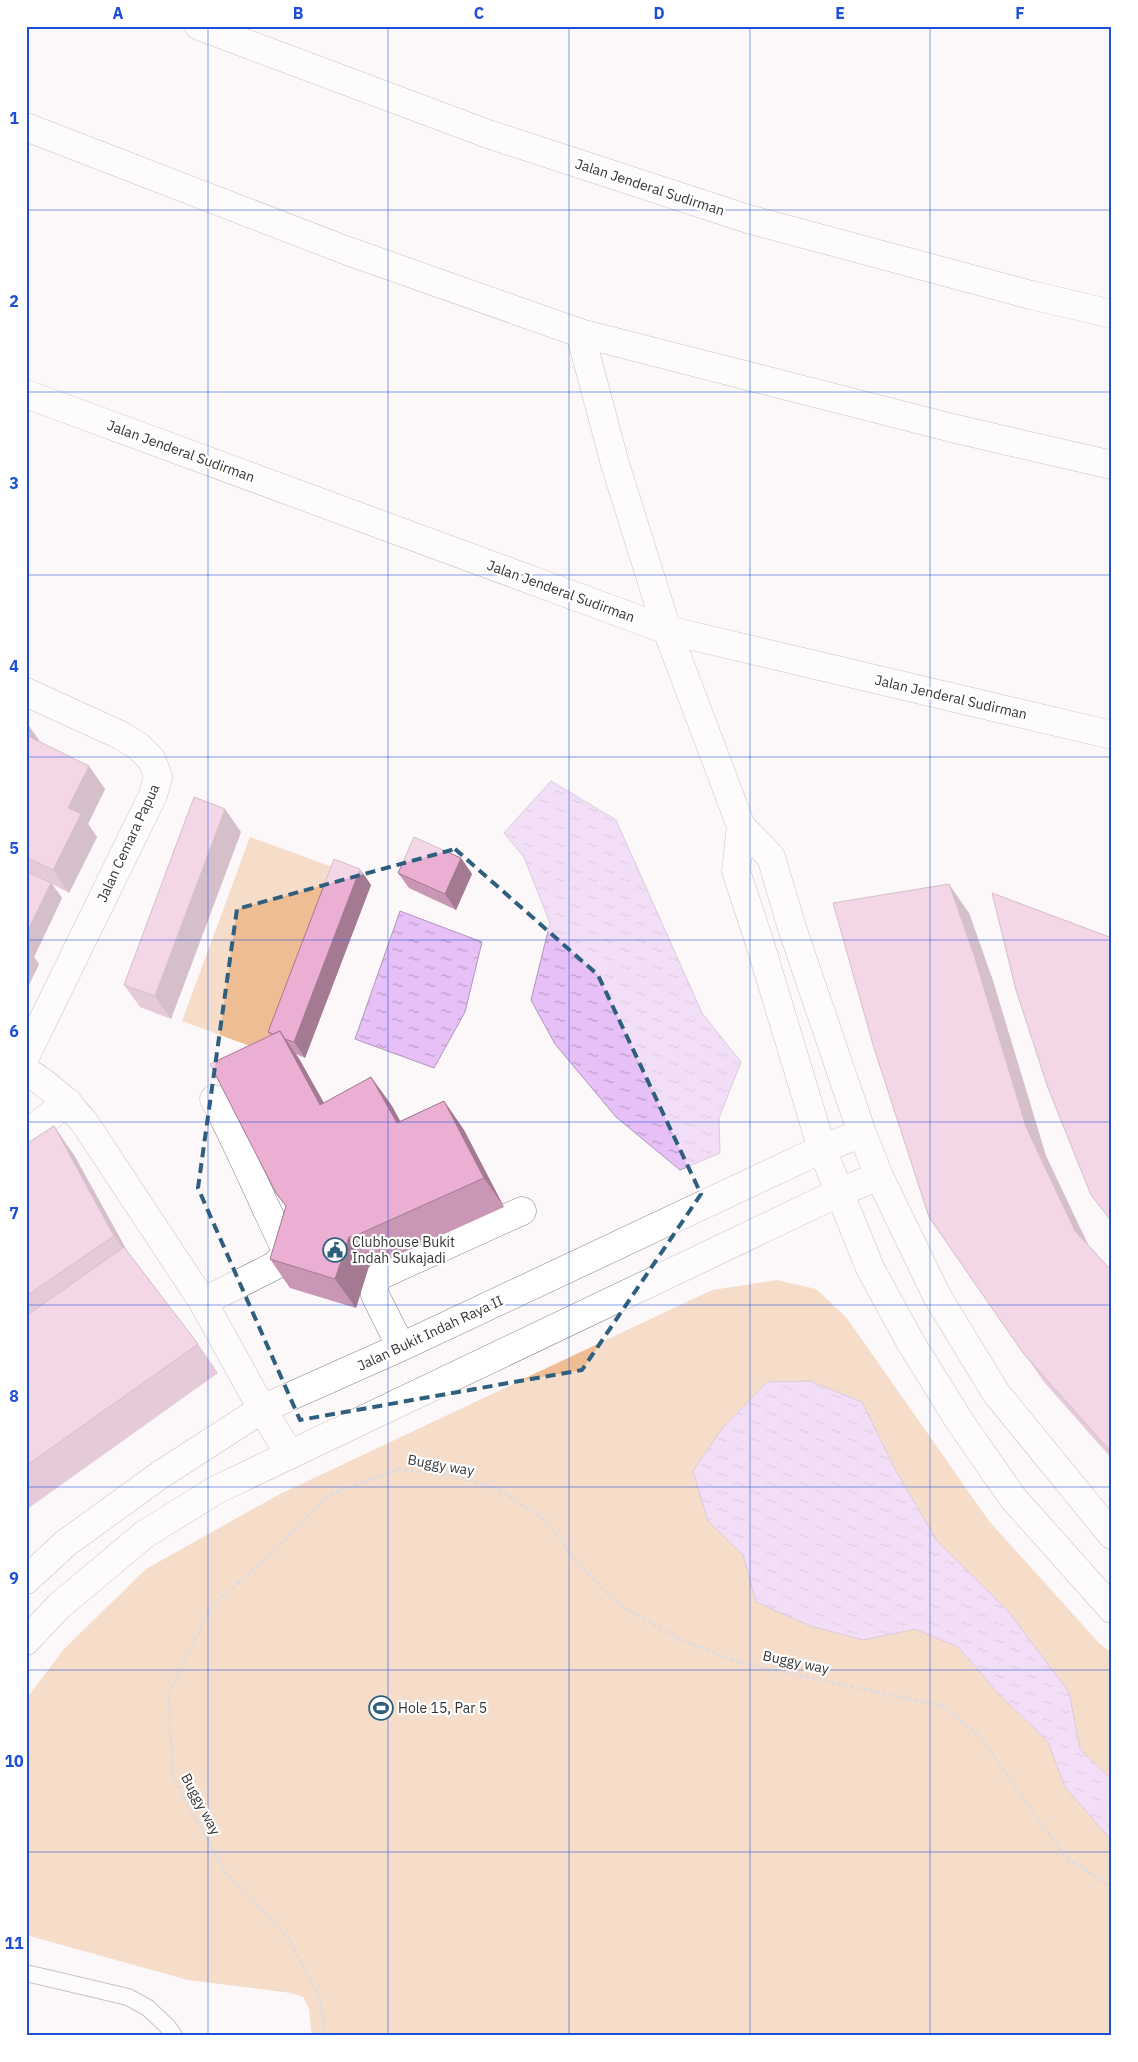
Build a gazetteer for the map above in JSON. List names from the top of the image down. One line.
{"streets":{"main road":["Jalan Jenderal Sudirman","Jalan Cemara Papua","Jalan Bukit Indah Raya II"],"path":["Buggy way"]},"places":{"public building":["Clubhouse Bukit Indah Sukajadi"],"sports":["Hole 15, Par 5"]},"grid":{"columns":["A","B","C","D","E","F"],"rows":["1","2","3","4","5","6","7","8","9","10","11"]}}
